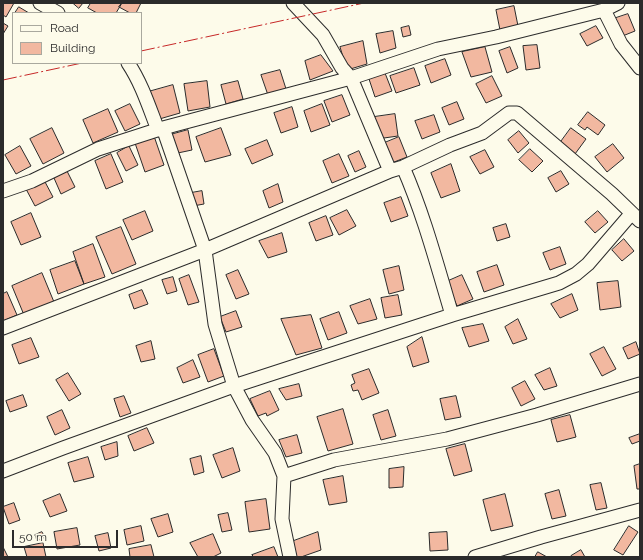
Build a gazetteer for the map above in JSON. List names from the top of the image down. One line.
{"legend":["Road","Building"],"scale_bar":"50 m"}
